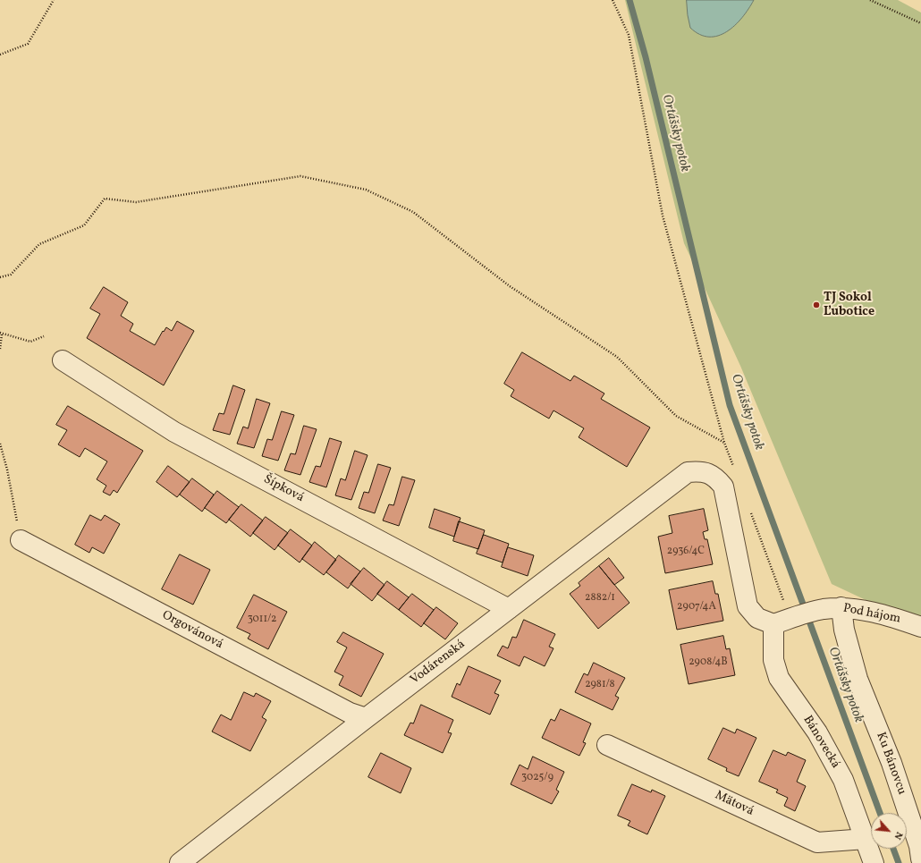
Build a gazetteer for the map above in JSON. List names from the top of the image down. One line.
{"streets":{"street":["Šípková","Pod hájom","Orgovánová","Vodárenská","Bánovecká","Ku Bánovcu","Mätová"]},"crossings":[["Šípková","Vodárenská"],["Pod hájom","Ku Bánovcu"],["Orgovánová","Vodárenská"],["Vodárenská","Bánovecká"],["Bánovecká","Mätová"]],"water":["Ortášsky potok"],"places":["TJ Sokol Ľubotice"],"house_numbers":["2936/4C","2882/1","2907/4A","3011/2","2908/4B","2981/8","3025/9"],"north":"bottom right"}
